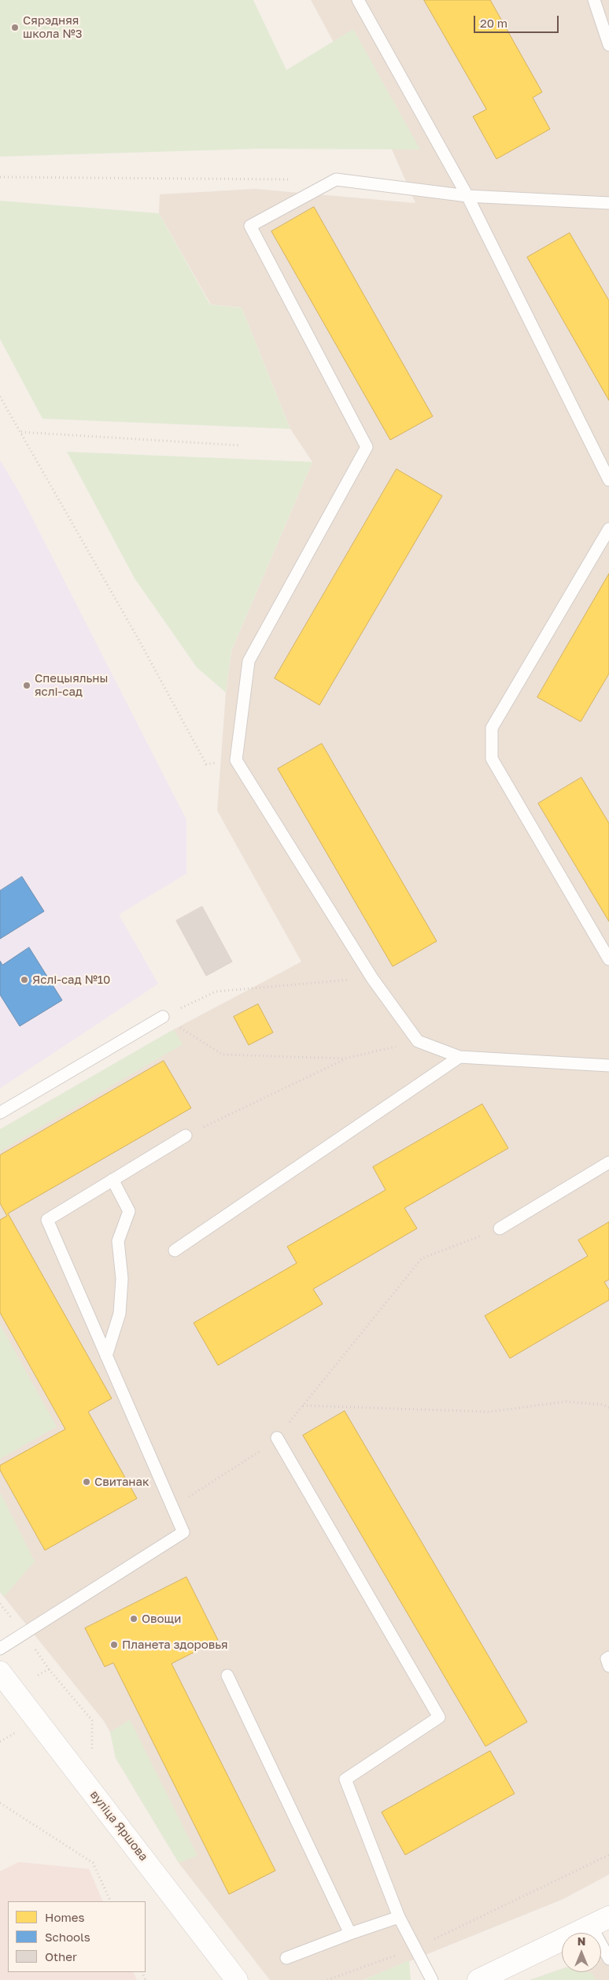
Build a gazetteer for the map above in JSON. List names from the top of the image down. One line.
{"streets":{"street":["вуліца Яршова"]},"places":["Сярэдняя школа №3","Спецыяльны яслі-сад","Яслі-сад №10","Свитанак","Овощи","Планета здоровья"],"legend":["Homes","Schools","Other"],"scale_bar":"20 m","north":"top"}
